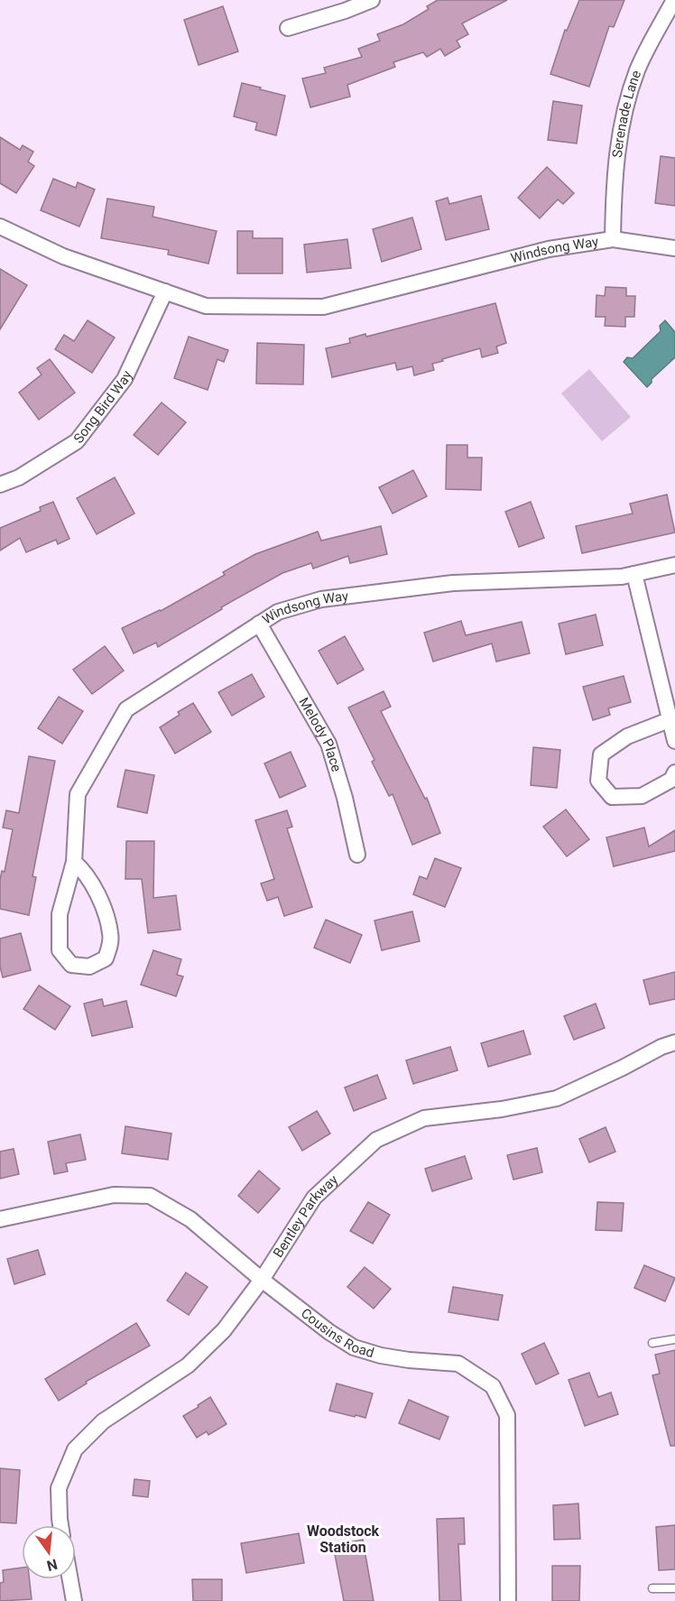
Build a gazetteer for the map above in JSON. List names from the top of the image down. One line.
{"streets":{"street":["Serenade Lane","Windsong Way","Song Bird Way","Melody Place","Bentley Parkway","Cousins Road"]},"crossings":[["Serenade Lane","Windsong Way"],["Windsong Way","Song Bird Way"],["Windsong Way","Melody Place"],["Bentley Parkway","Cousins Road"]],"districts":["Woodstock Station"],"north":"bottom"}
